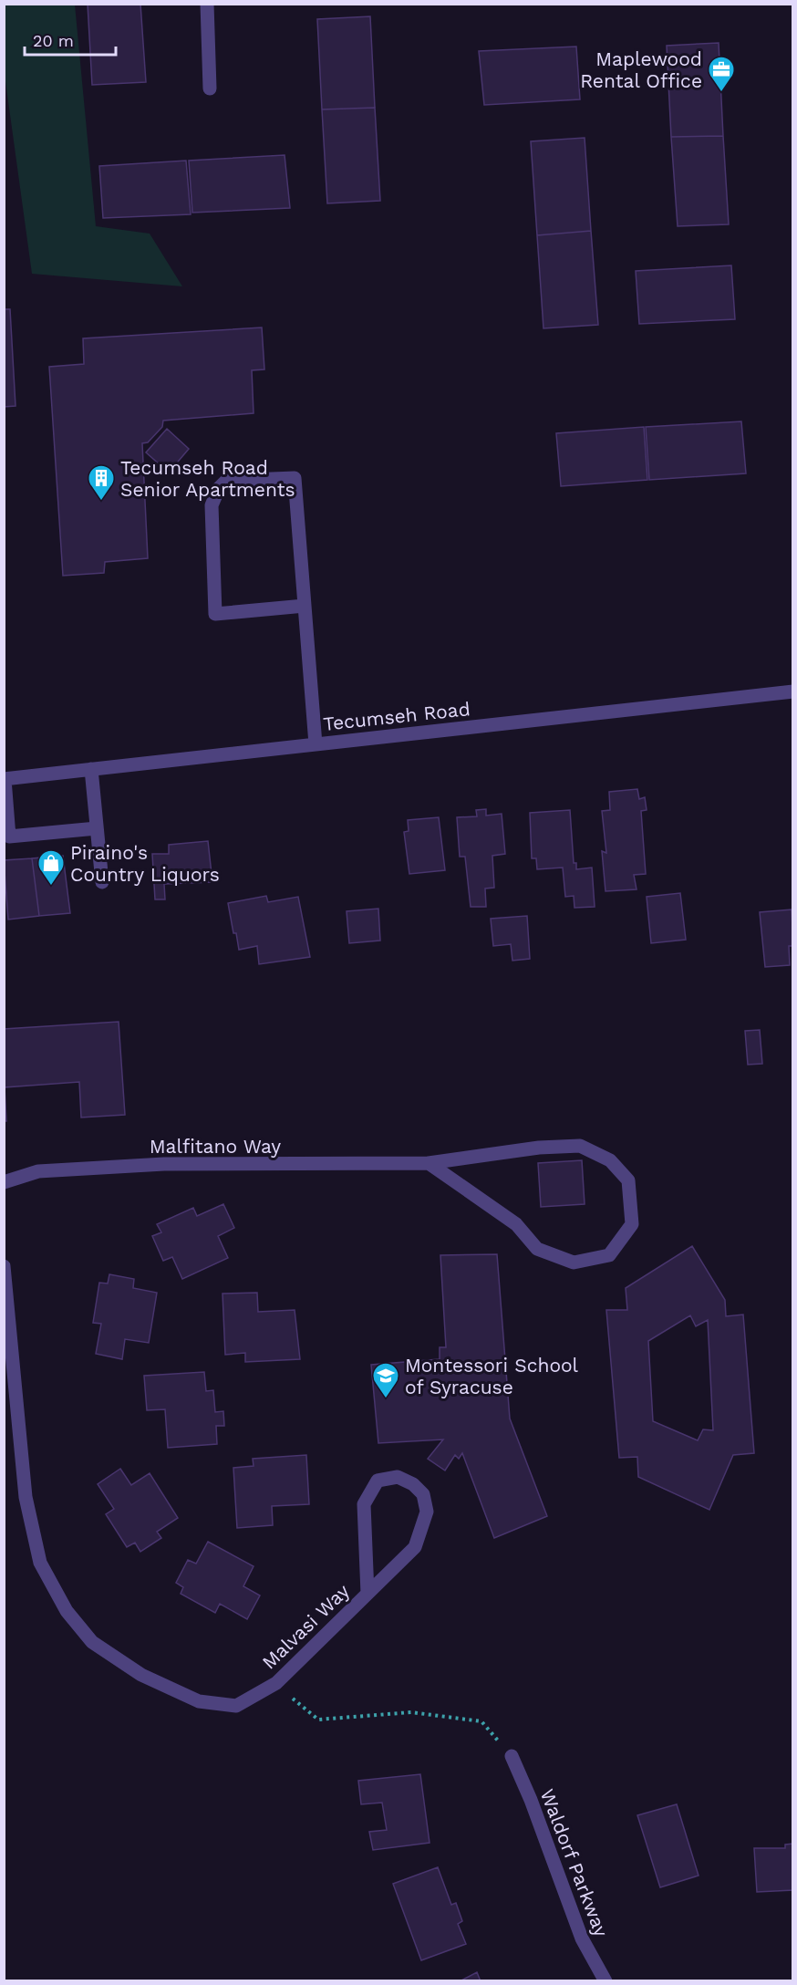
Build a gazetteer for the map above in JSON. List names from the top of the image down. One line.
{"streets":{"street":["Tecumseh Road","Malfitano Way","Malvasi Way","Waldorf Parkway"]},"places":{"office":["Maplewood Rental Office"],"building":["Tecumseh Road Senior Apartments"],"shop":["Piraino's Country Liquors"],"school or university":["Montessori School of Syracuse"]},"scale_bar":"20 m"}
